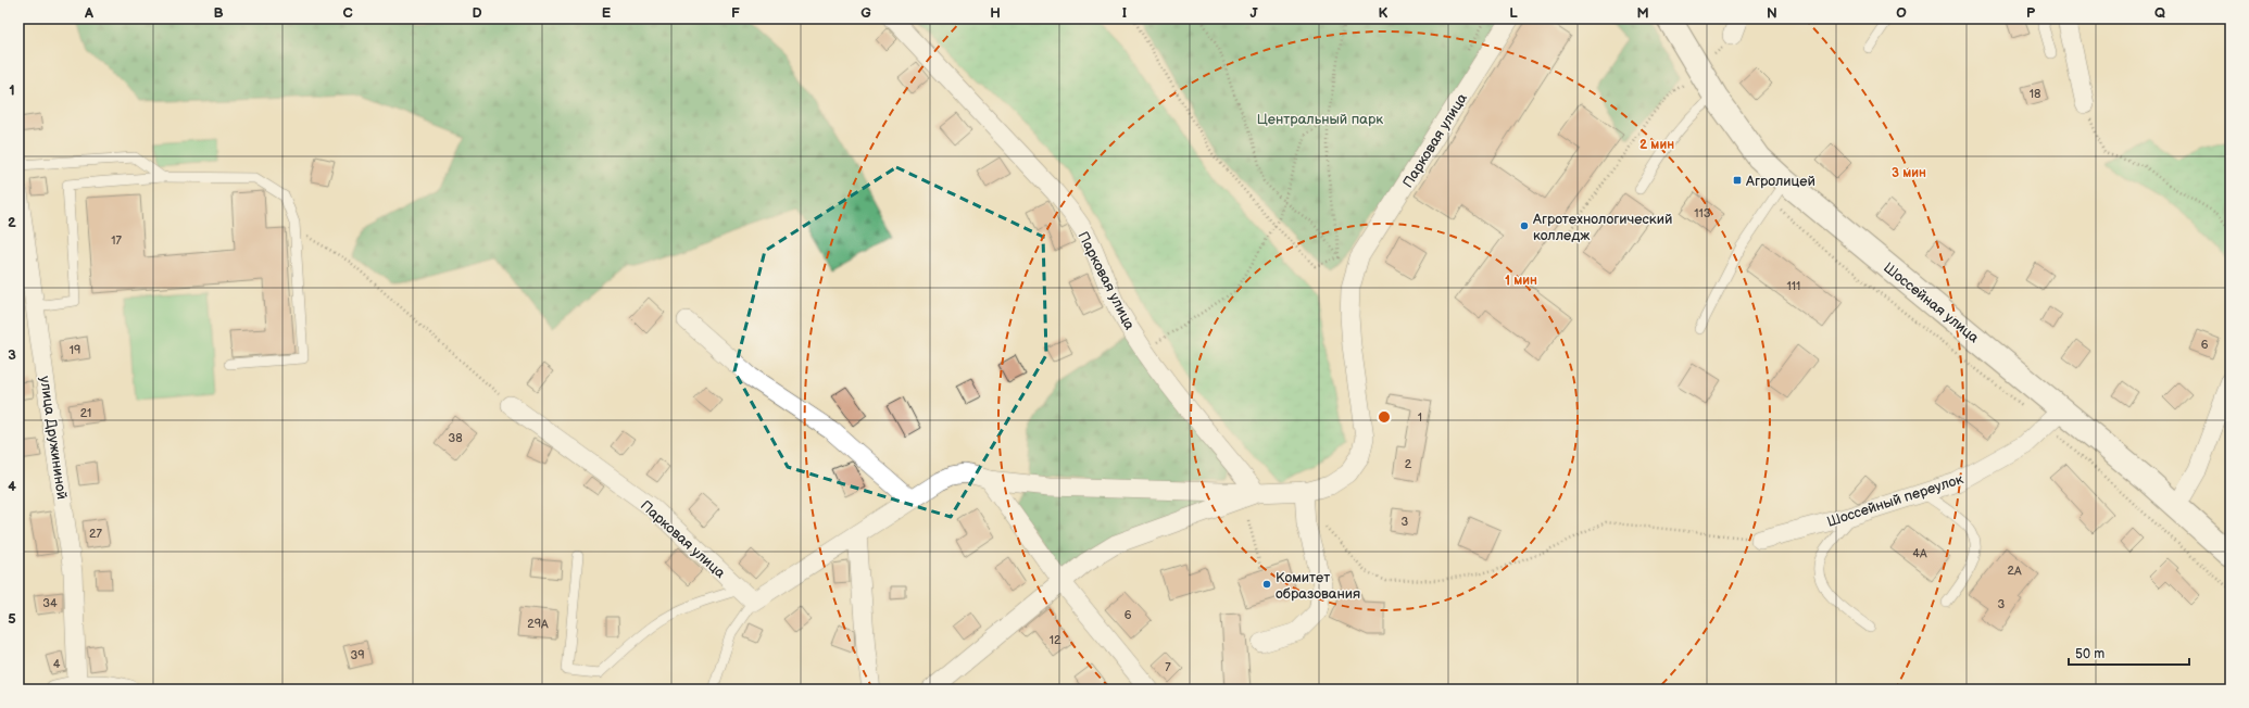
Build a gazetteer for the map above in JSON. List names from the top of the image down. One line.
{"streets":{"main road":["Шоссейная улица"],"street":["Парковая улица","улица Дружининой","Шоссейный переулок"]},"crossings":[["Шоссейная улица","Шоссейный переулок"]],"parks":["Центральный парк"],"places":{"transit":["Агролицей"],"other":["Агротехнологический колледж","Комитет образования"]},"house_numbers":["18","113","17","111","6","19","21","1","38","2","3","27","4А","2А","34","3","6","29А","12","39","4","7"],"scale_bar":"50 m","grid":{"columns":["A","B","C","D","E","F","G","H","I","J","K","L","M","N","O","P","Q"],"rows":["1","2","3","4","5"]},"rings":["2 мин","3 мин","1 мин"]}
